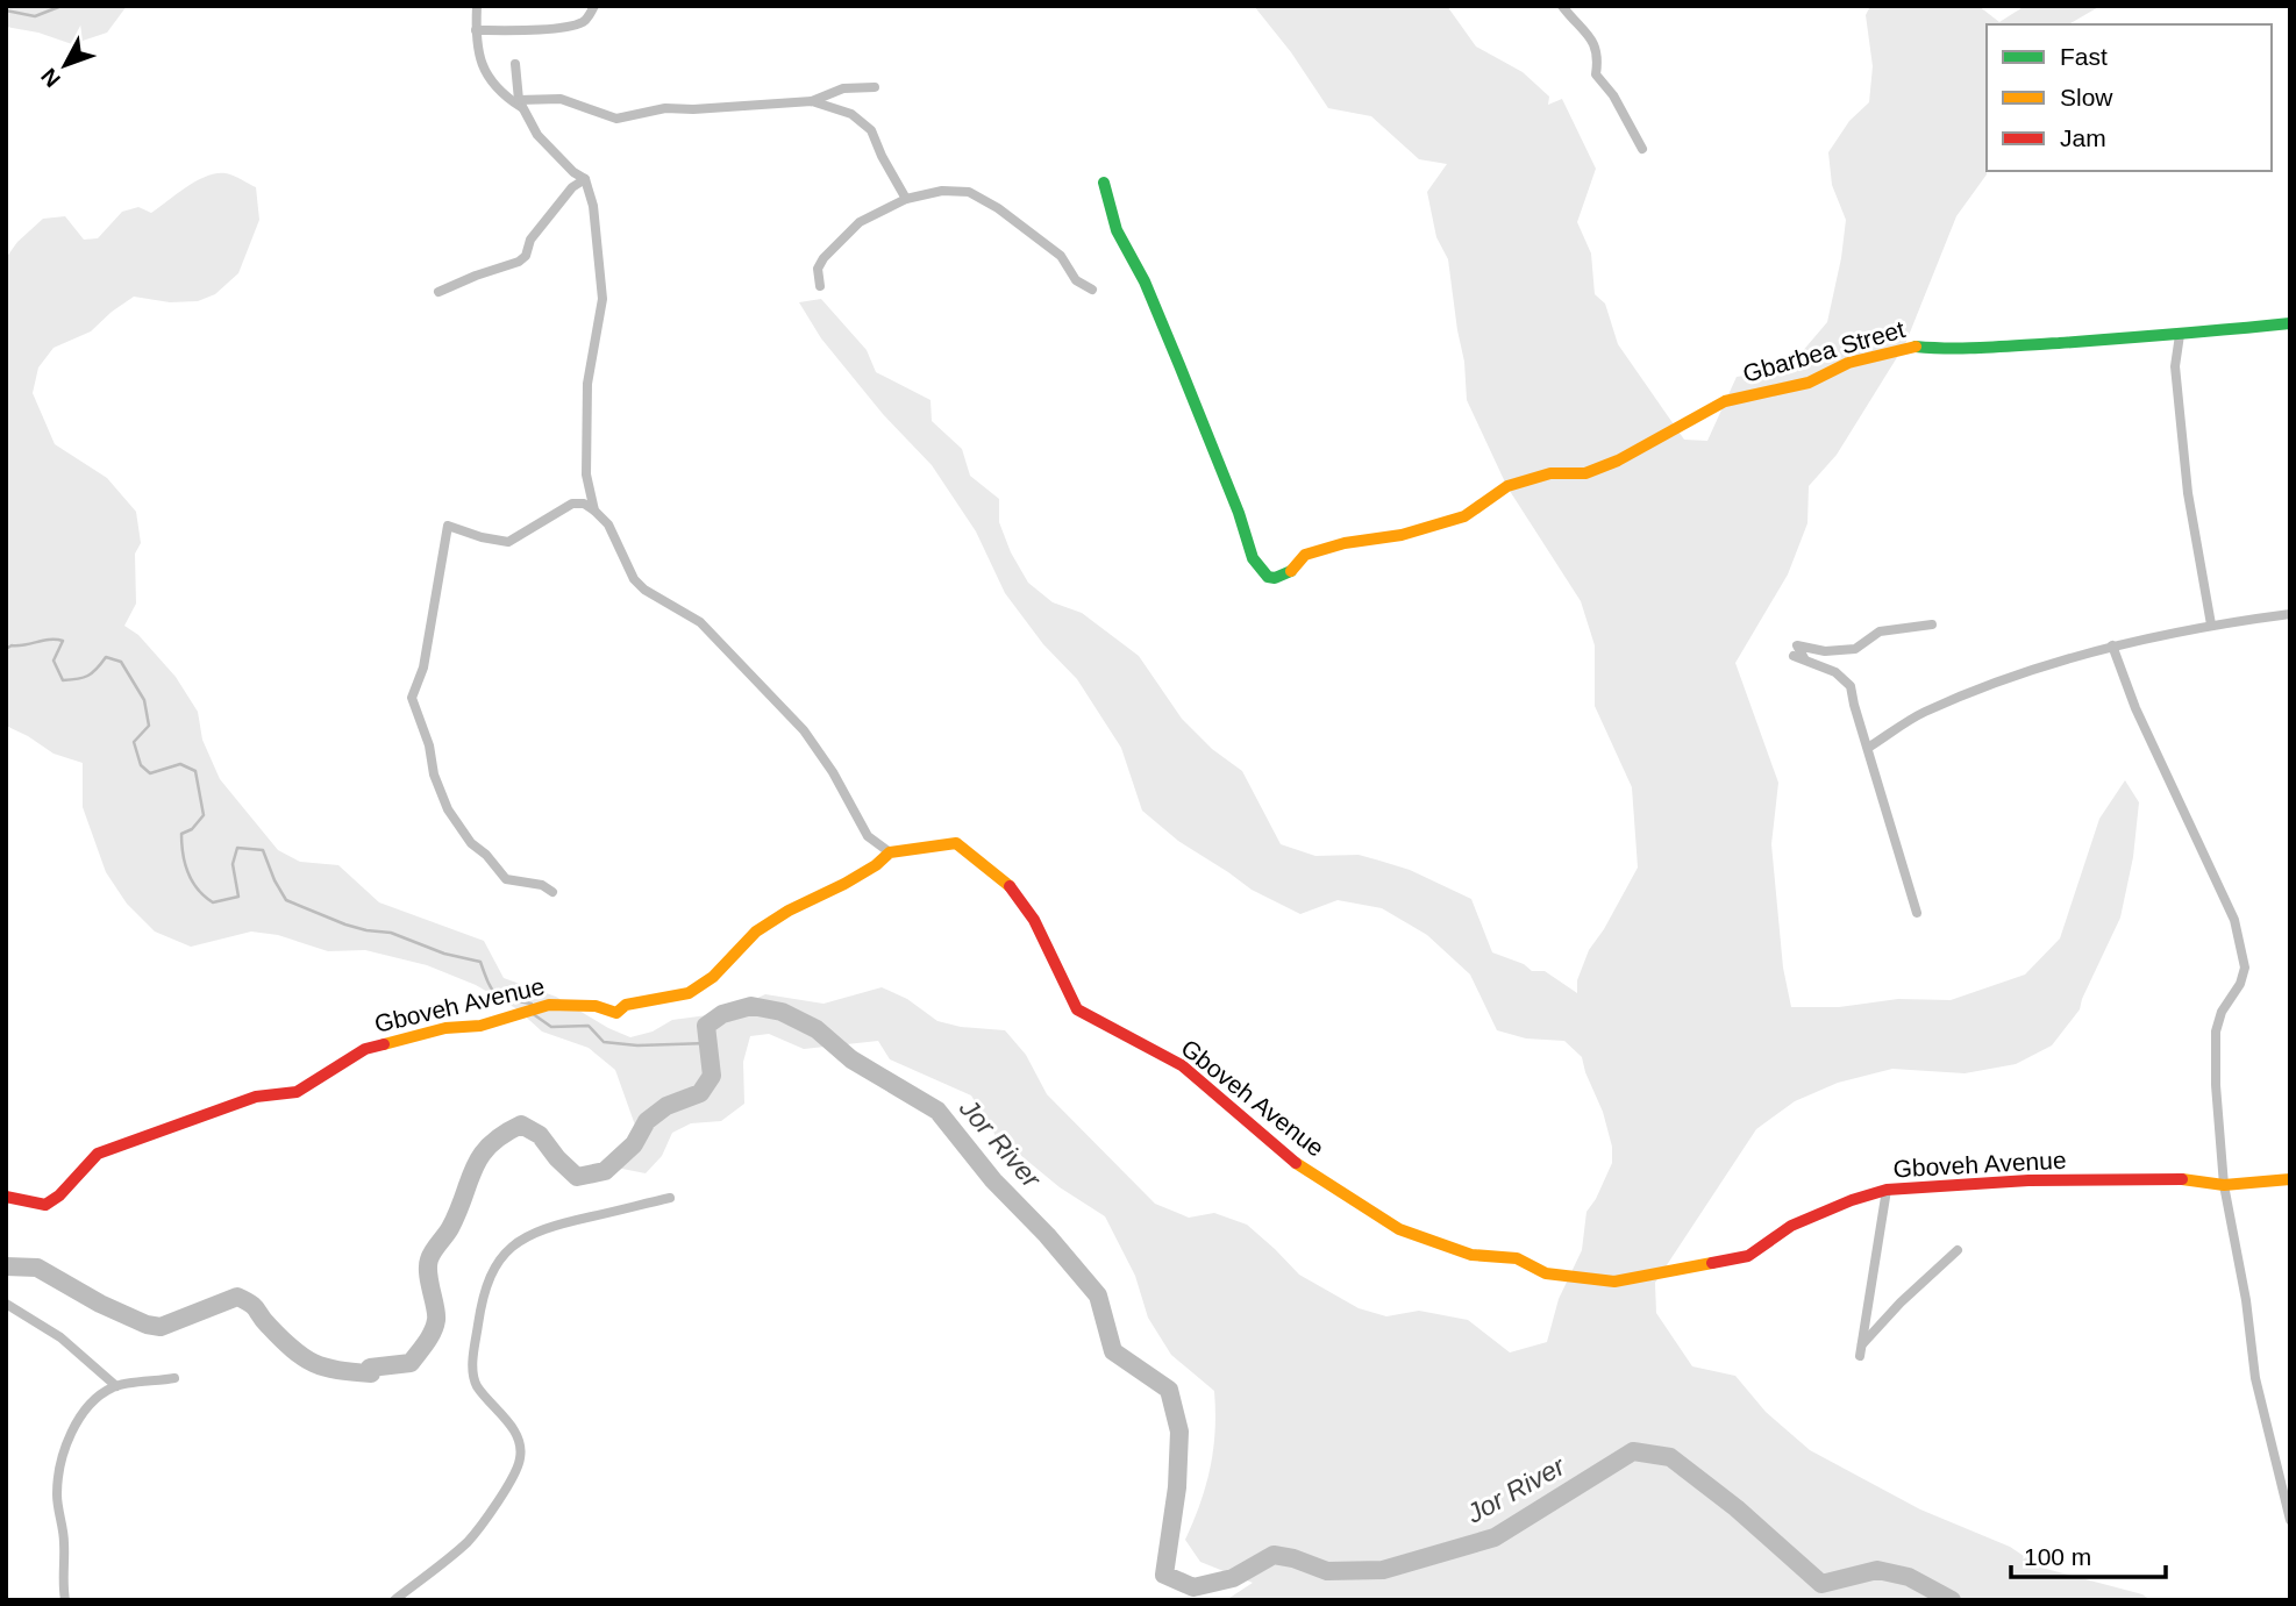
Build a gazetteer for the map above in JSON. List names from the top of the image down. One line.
{"streets":{"street":["Gbarbea Street","Gboveh Avenue"]},"water":["Jor River"],"legend":["Fast","Slow","Jam"],"scale_bar":"100 m","north":"bottom left"}
